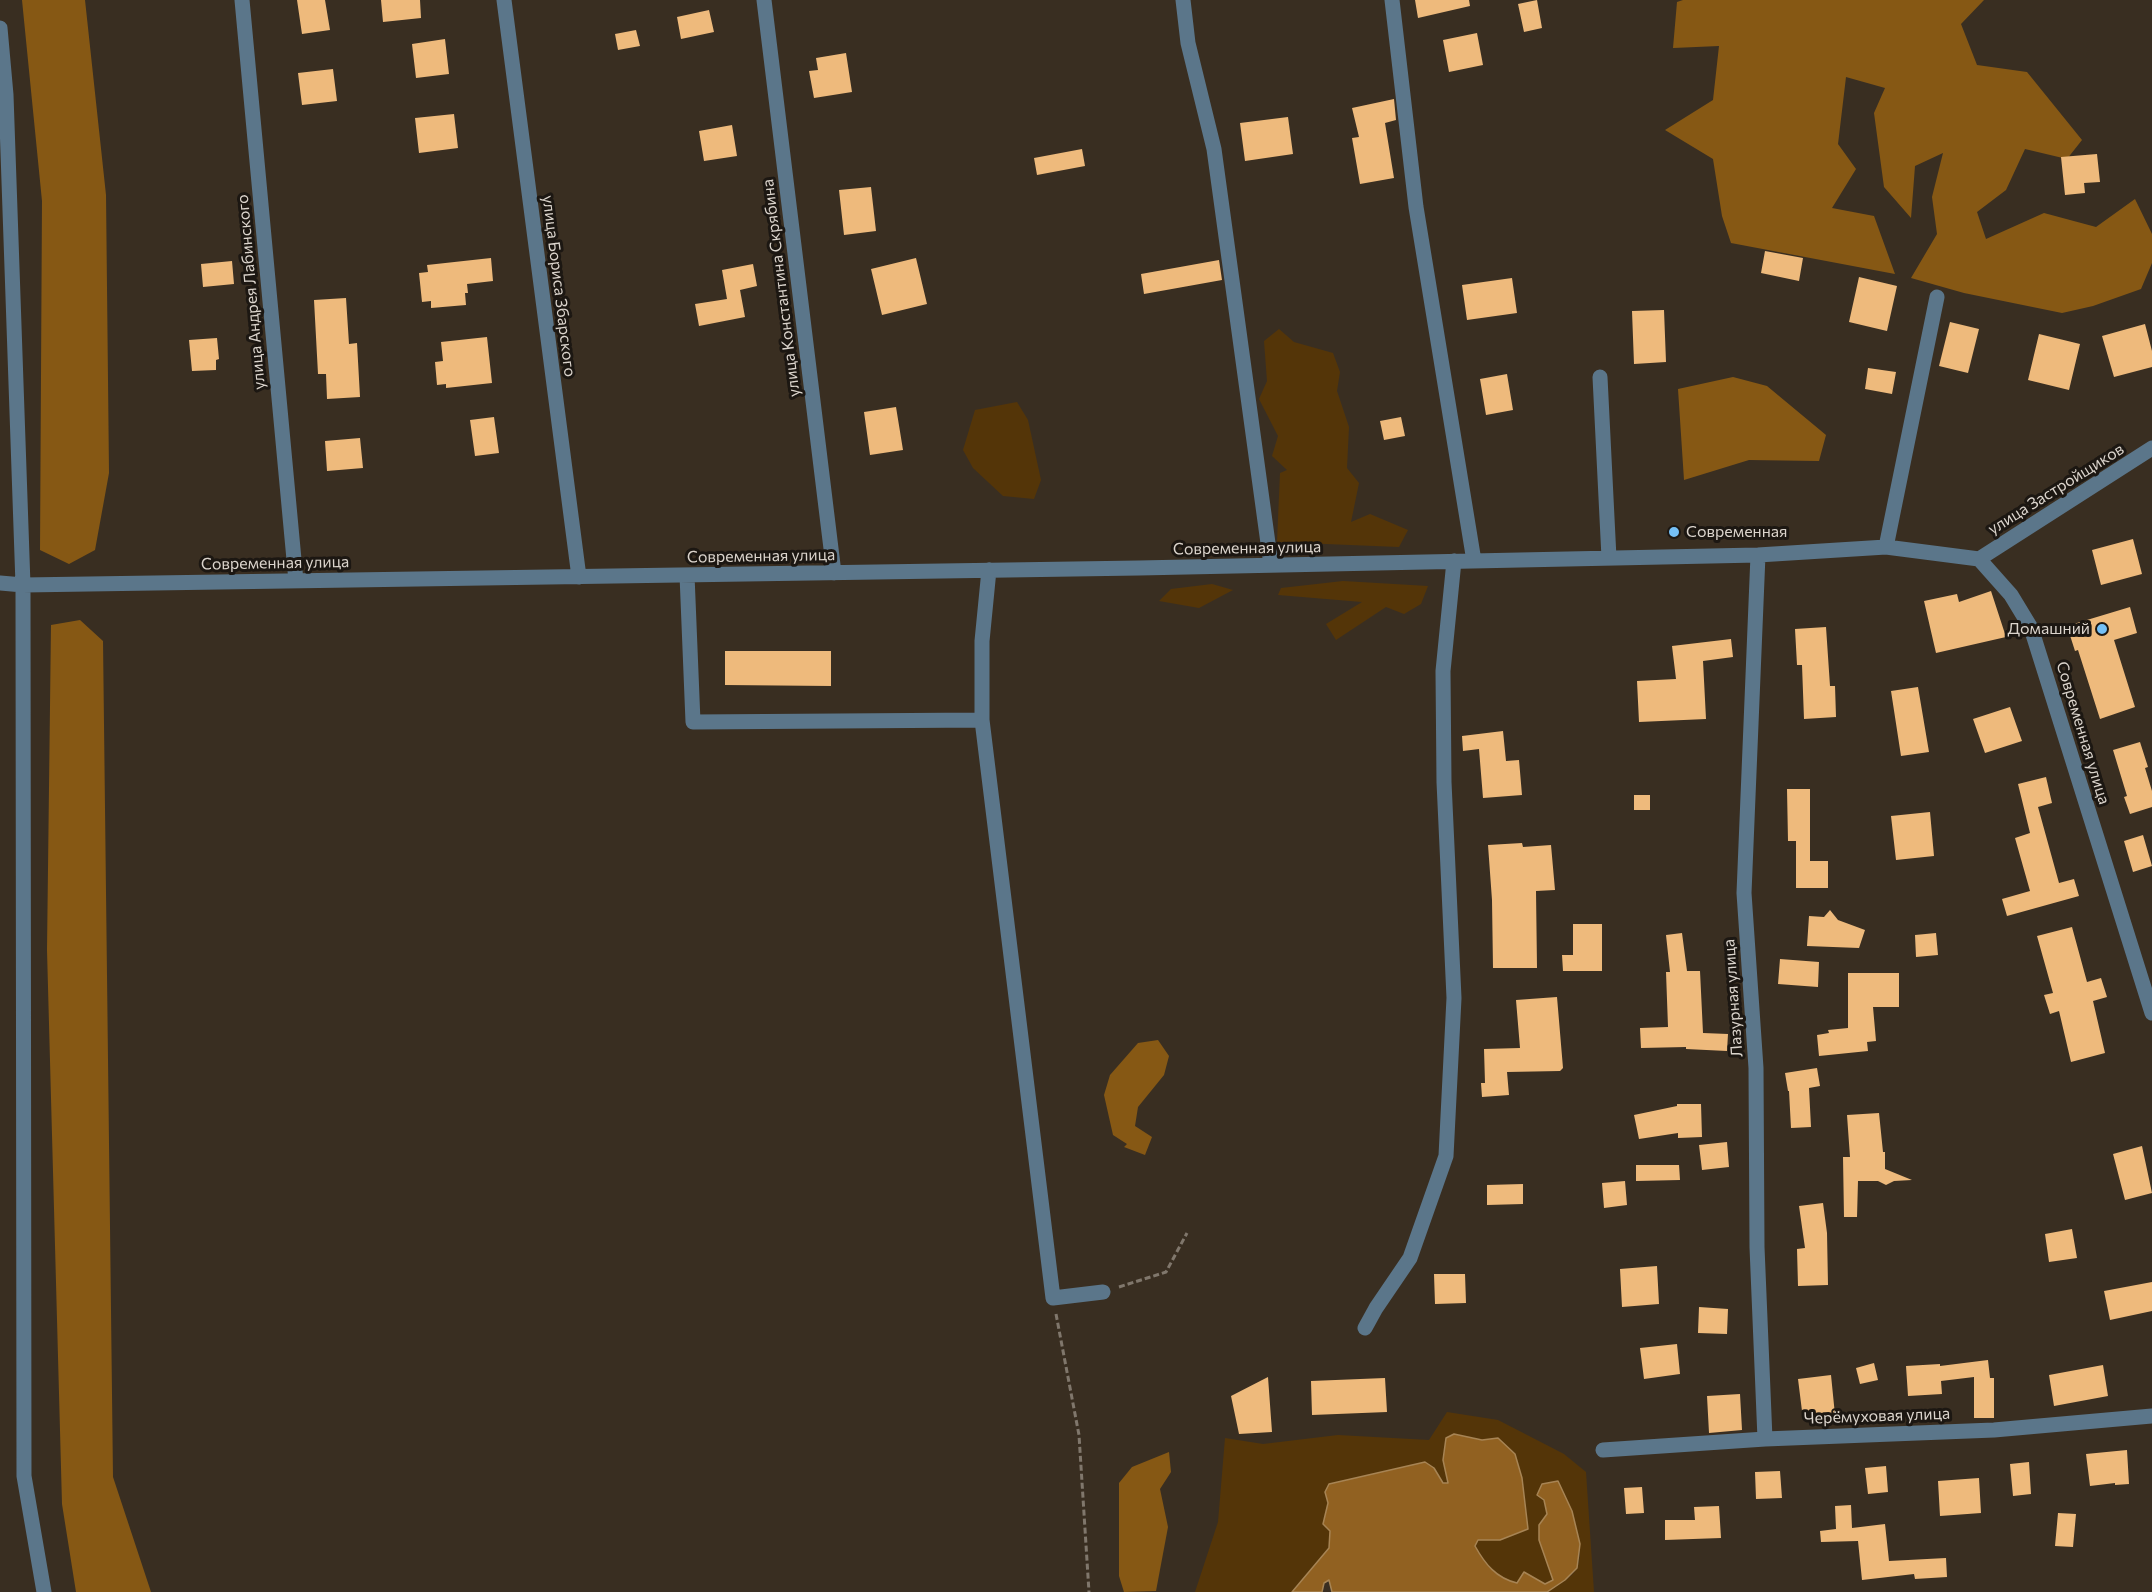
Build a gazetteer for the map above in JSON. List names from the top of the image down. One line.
{"streets":{"street":["улица Бориса Збарского","улица Константина Скрябина","улица Андрея Лабинского","улица Застройщиков","Современная улица","Лазурная улица","Черёмуховая улица"]},"crossings":[["улица Бориса Збарского","Современная улица"],["улица Константина Скрябина","Современная улица"],["улица Андрея Лабинского","Современная улица"],["улица Застройщиков","Современная улица"],["Современная улица","Лазурная улица"],["Лазурная улица","Черёмуховая улица"]],"places":["Современная","Домашний"]}
